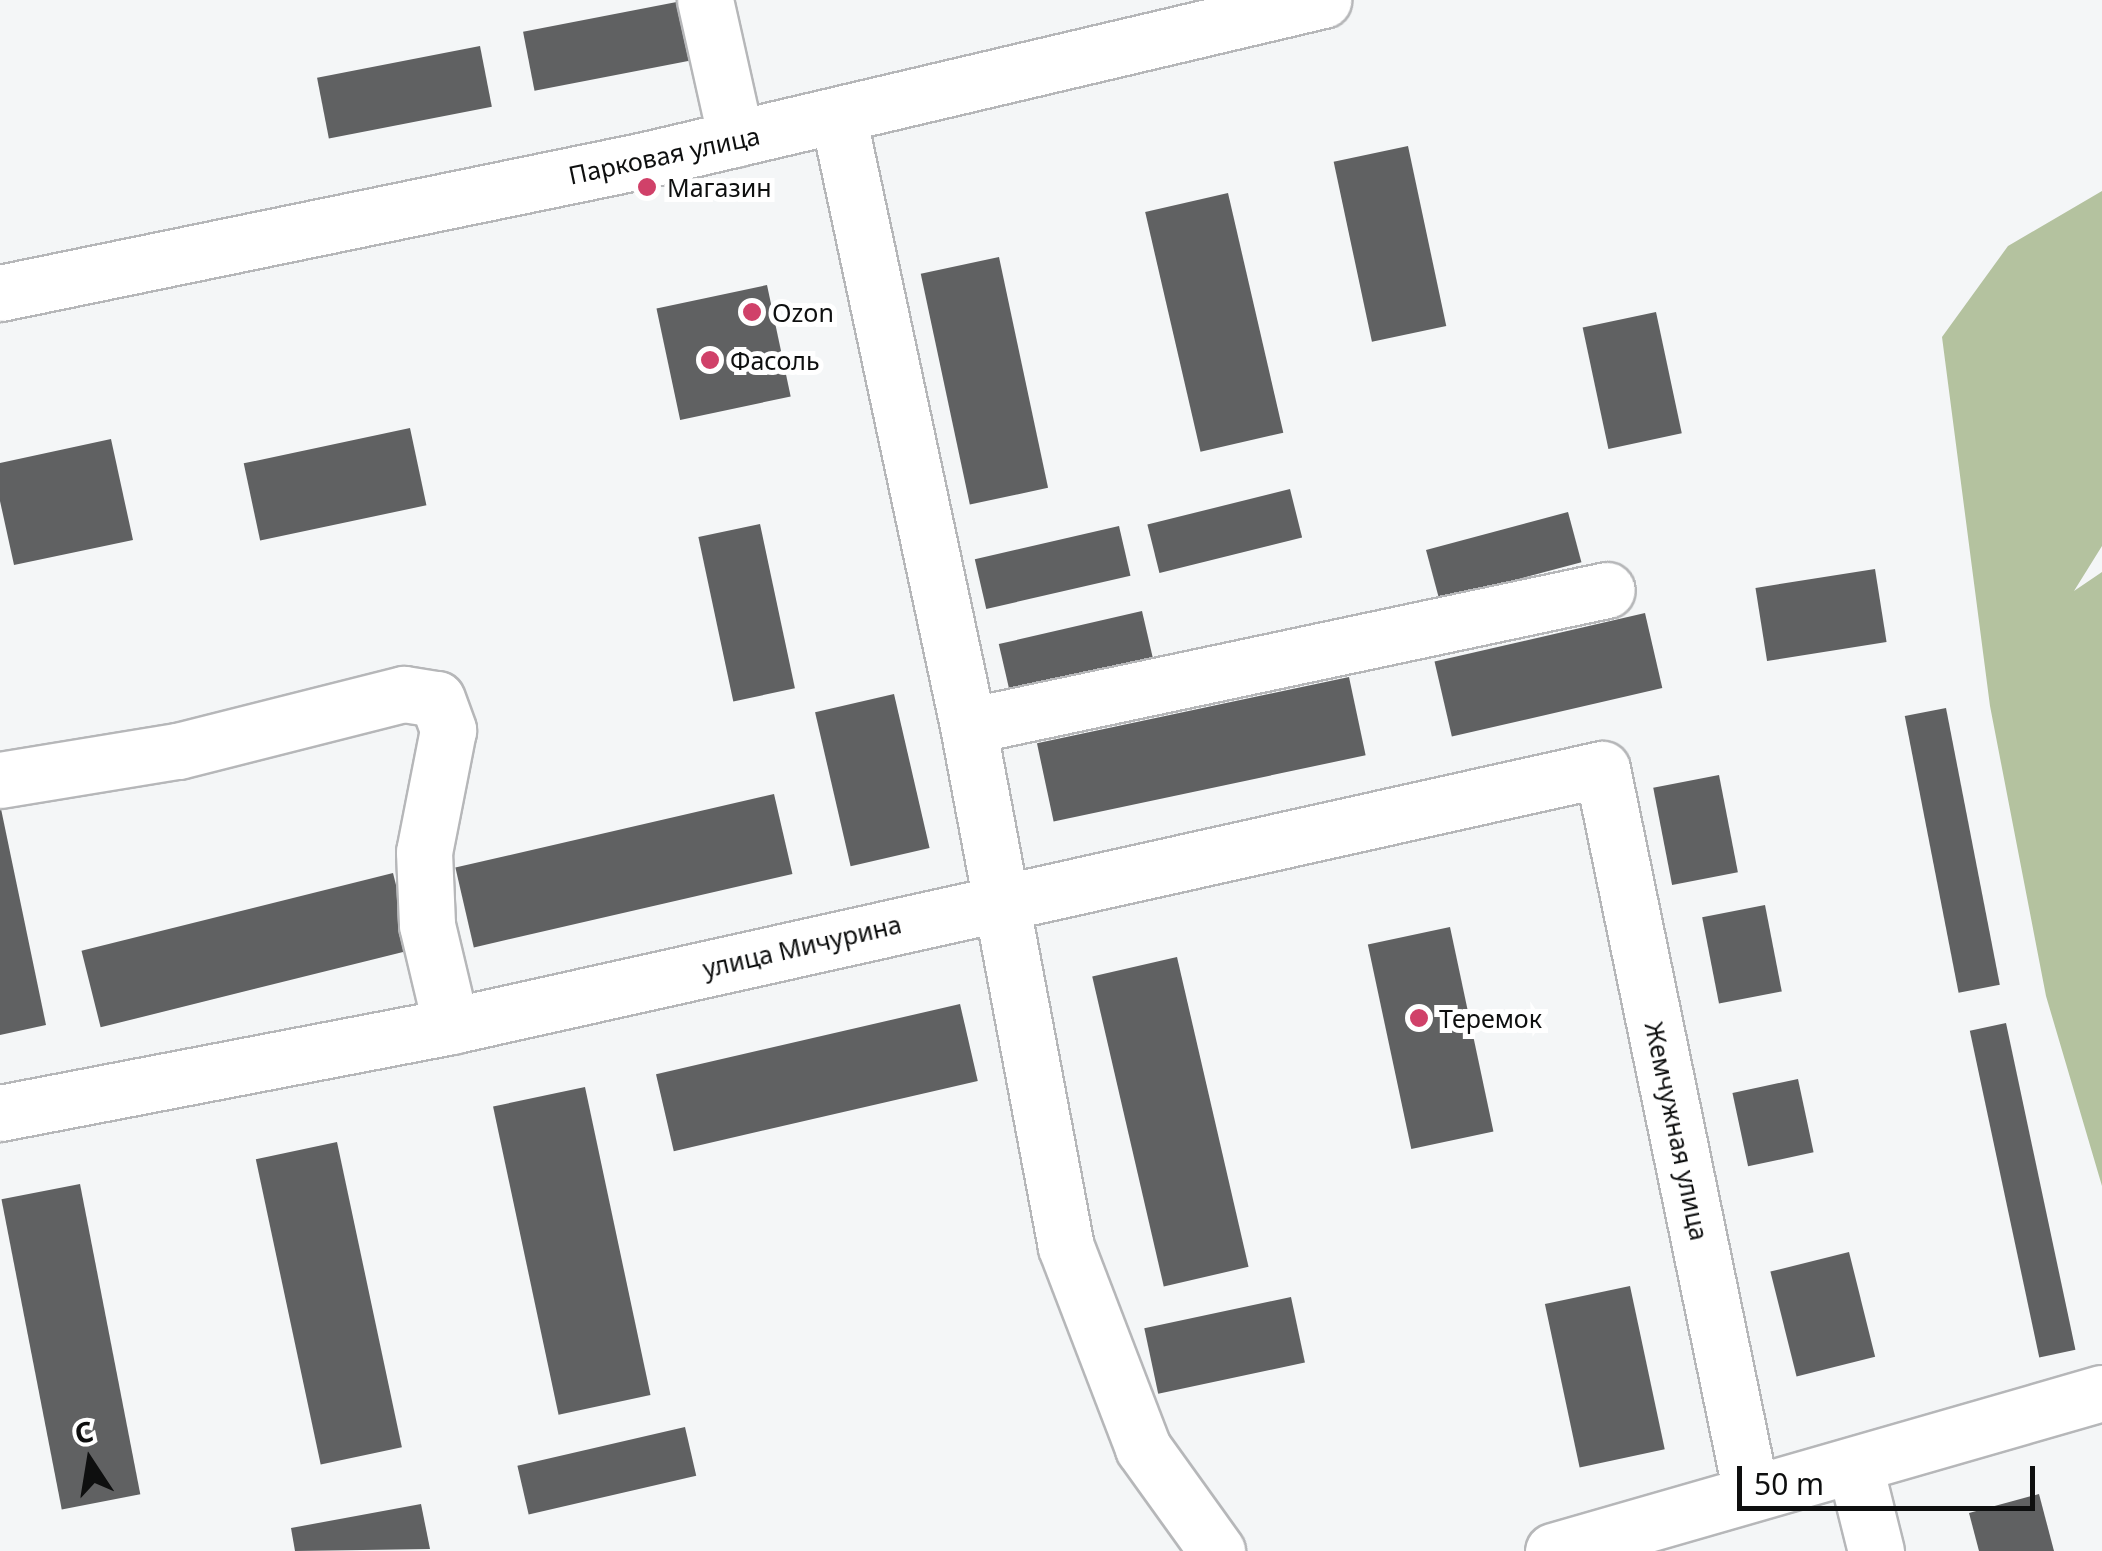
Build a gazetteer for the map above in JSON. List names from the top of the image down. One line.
{"streets":{"street":["Парковая улица","улица Мичурина","Жемчужная улица"]},"crossings":[["улица Мичурина","Жемчужная улица"]],"places":["Магазин","Ozon","Фасоль","Теремок"],"scale_bar":"50 m","north":"top"}
